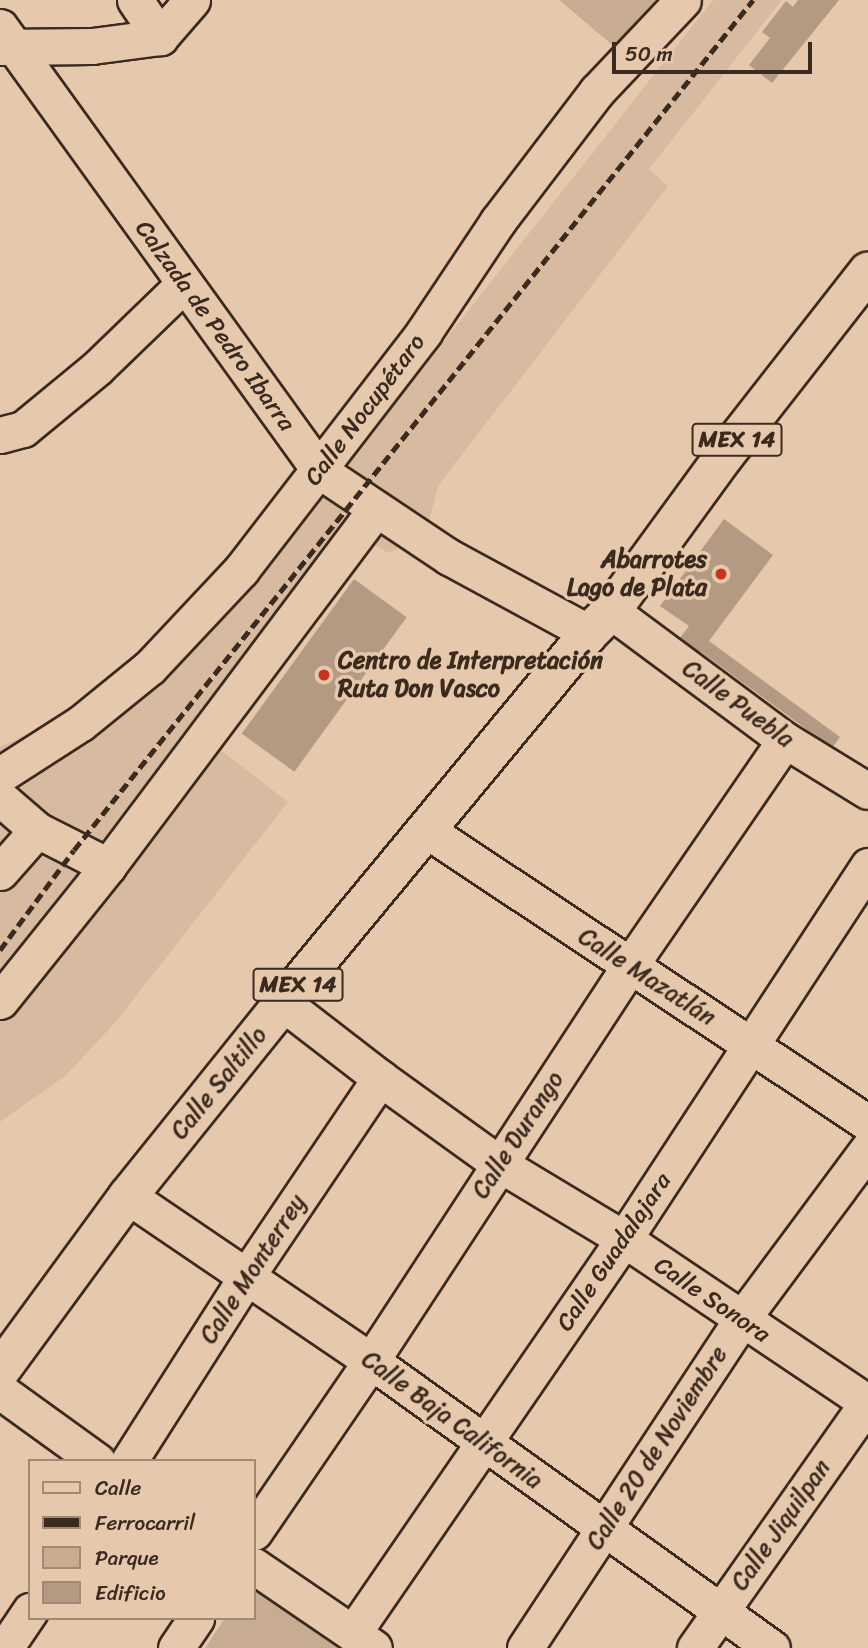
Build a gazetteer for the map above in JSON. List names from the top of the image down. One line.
{"streets":{"main road":["MEX 14","Calle Saltillo"],"street":["Calzada de Pedro Ibarra","Calle Nocupétaro","Calle Puebla","Calle Mazatlán","Calle Durango","Calle Guadalajara","Calle Monterrey","Calle Sonora","Calle Baja California","Calle 20 de Noviembre","Calle Jiquilpan"]},"crossings":[["Calzada de Pedro Ibarra","Calle Nocupétaro"],["Calzada de Pedro Ibarra","MEX 14"],["Calzada de Pedro Ibarra","Calle Puebla"],["Calzada de Pedro Ibarra","Calle Saltillo"],["MEX 14","Calle Puebla"],["MEX 14","Calle Saltillo"],["Calle Puebla","Calle Saltillo"],["Calle Puebla","Calle Durango"],["Calle Mazatlán","Calle Saltillo"],["Calle Mazatlán","Calle Durango"],["Calle Mazatlán","Calle Guadalajara"],["Calle Saltillo","Calle Sonora"],["Calle Saltillo","Calle Baja California"],["Calle Durango","Calle Sonora"],["Calle Durango","Calle Baja California"],["Calle Guadalajara","Calle Sonora"],["Calle Guadalajara","Calle Baja California"],["Calle Monterrey","Calle Sonora"],["Calle Monterrey","Calle Baja California"],["Calle Sonora","Calle 20 de Noviembre"],["Calle Sonora","Calle Jiquilpan"],["Calle Baja California","Calle 20 de Noviembre"],["Calle Baja California","Calle Jiquilpan"]],"places":["Abarrotes Lago de Plata","Centro de Interpretación Ruta Don Vasco"],"legend":["Calle","Ferrocarril","Parque","Edificio"],"scale_bar":"50 m"}
